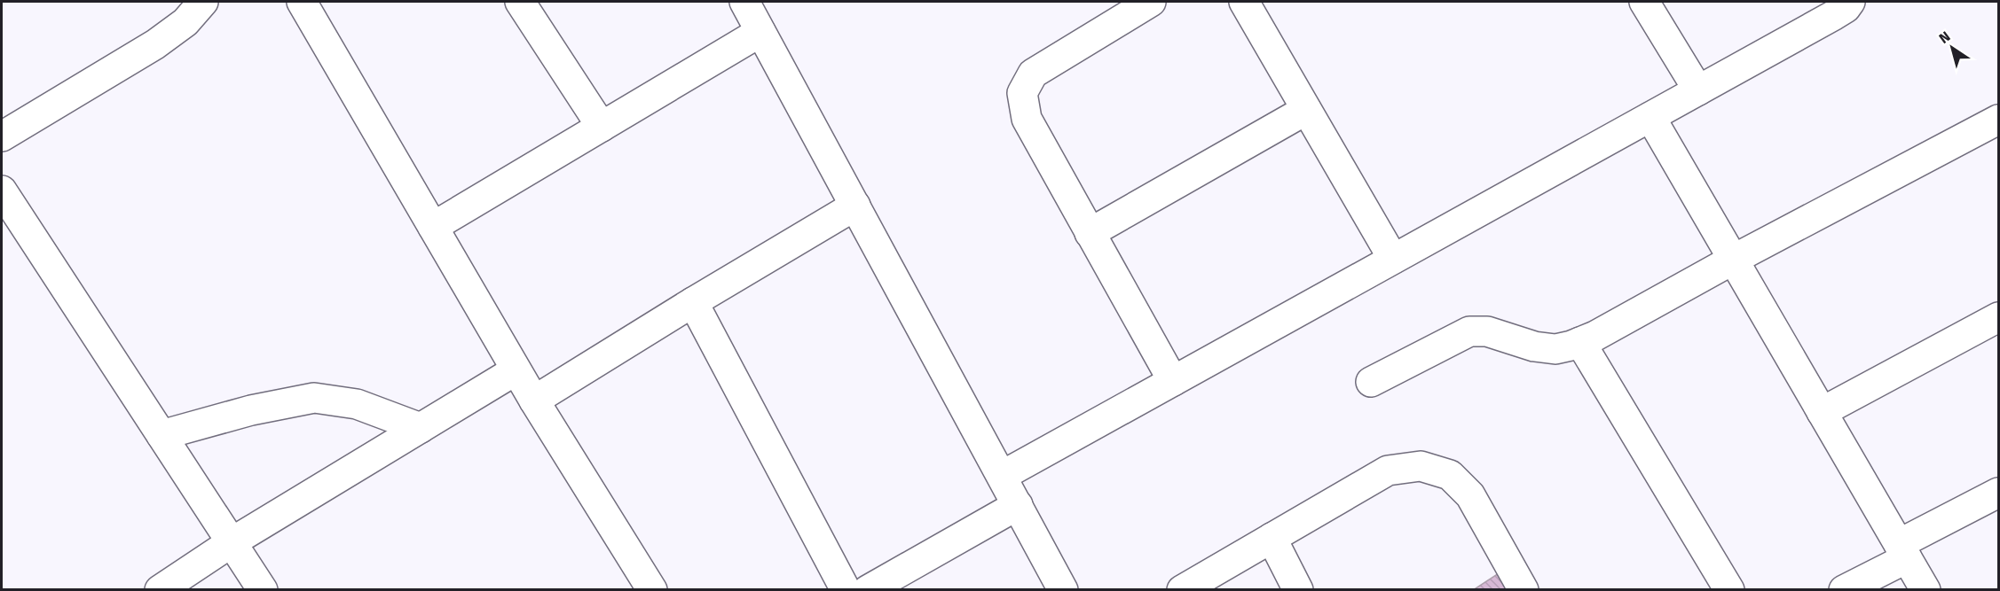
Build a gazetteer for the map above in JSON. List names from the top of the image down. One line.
{"north":"top left"}
